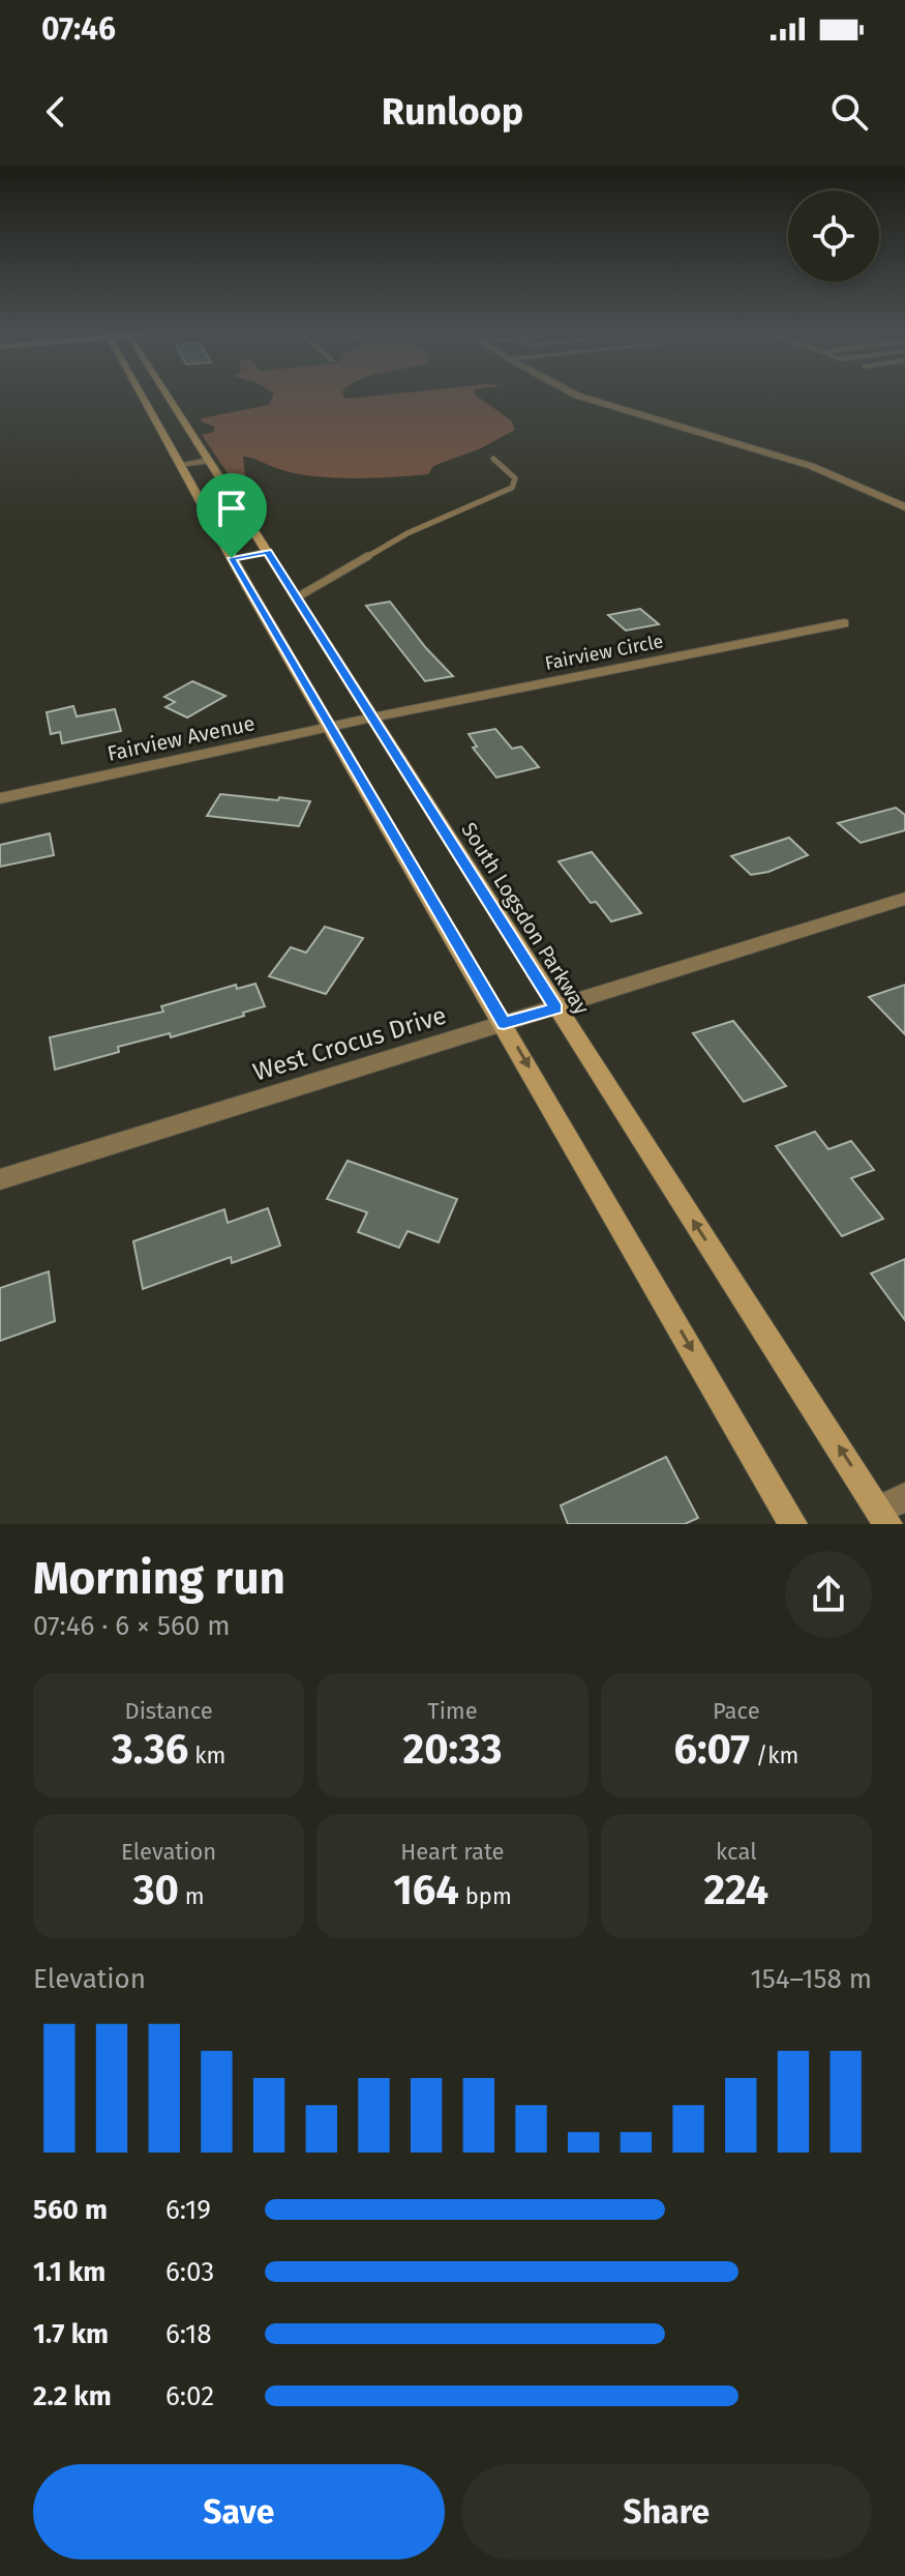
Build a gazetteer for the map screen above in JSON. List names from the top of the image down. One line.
{"streets":{"main road":["South Logsdon Parkway"],"street":["Fairview Circle","Fairview Avenue","West Crocus Drive"]},"crossings":[["Fairview Circle","Fairview Avenue"],["Fairview Circle","South Logsdon Parkway"],["Fairview Avenue","South Logsdon Parkway"],["South Logsdon Parkway","West Crocus Drive"]],"page":{"status":"07:46","header":"Runloop","heading":["Morning run","07:46 · 6 × 560 m"],"stats":[["Distance","3.36 km"],["Time","20:33"],["Pace","6:07 /km"],["Elevation","30 m"],["Heart rate","164 bpm"],["kcal","224"]],"chart":["Elevation","154–158 m"],"list":[{"name":"560 m","note":"6:19"},{"name":"1.1 km","note":"6:03"},{"name":"1.7 km","note":"6:18"},{"name":"2.2 km","note":"6:02"}],"buttons":["Save","Share"]}}
